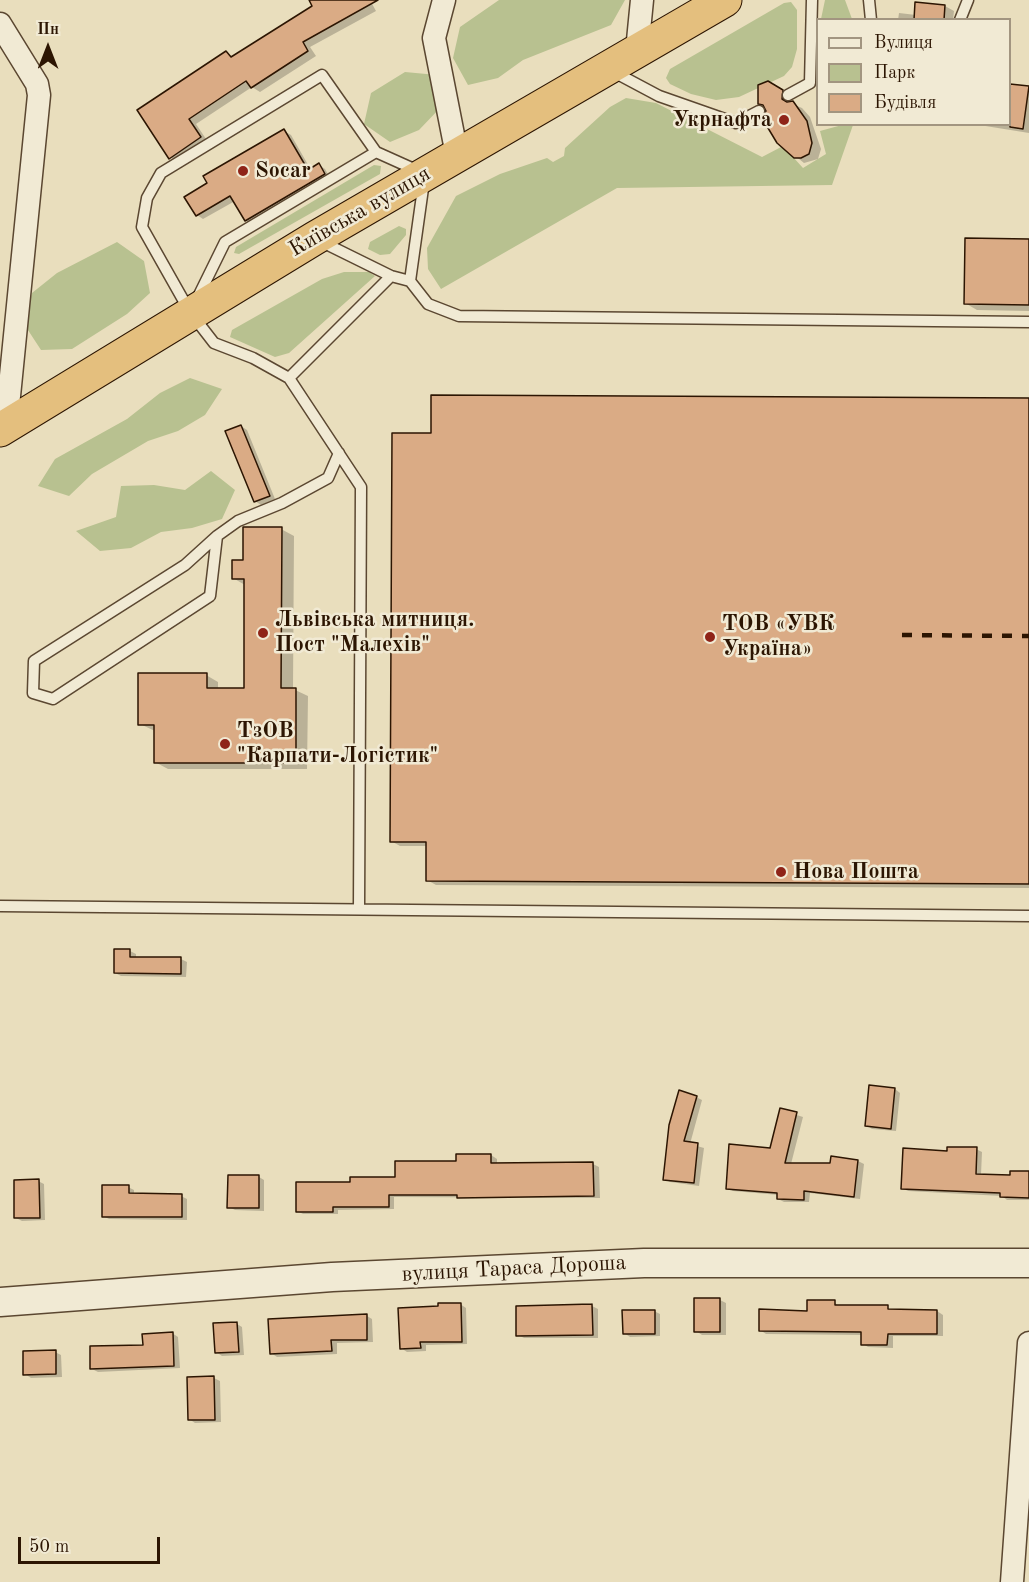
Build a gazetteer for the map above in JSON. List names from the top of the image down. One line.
{"streets":{"highway":["Київська вулиця"],"street":["вулиця Тараса Дороша"]},"places":["Укрнафта","Socar","Львівська митниця. Пост \"Малехів\"","ТОВ «УВК Україна»","ТзОВ \"Карпати-Логістик\"","Нова Пошта"],"legend":["Вулиця","Парк","Будівля"],"scale_bar":"50 m","north":"top"}
